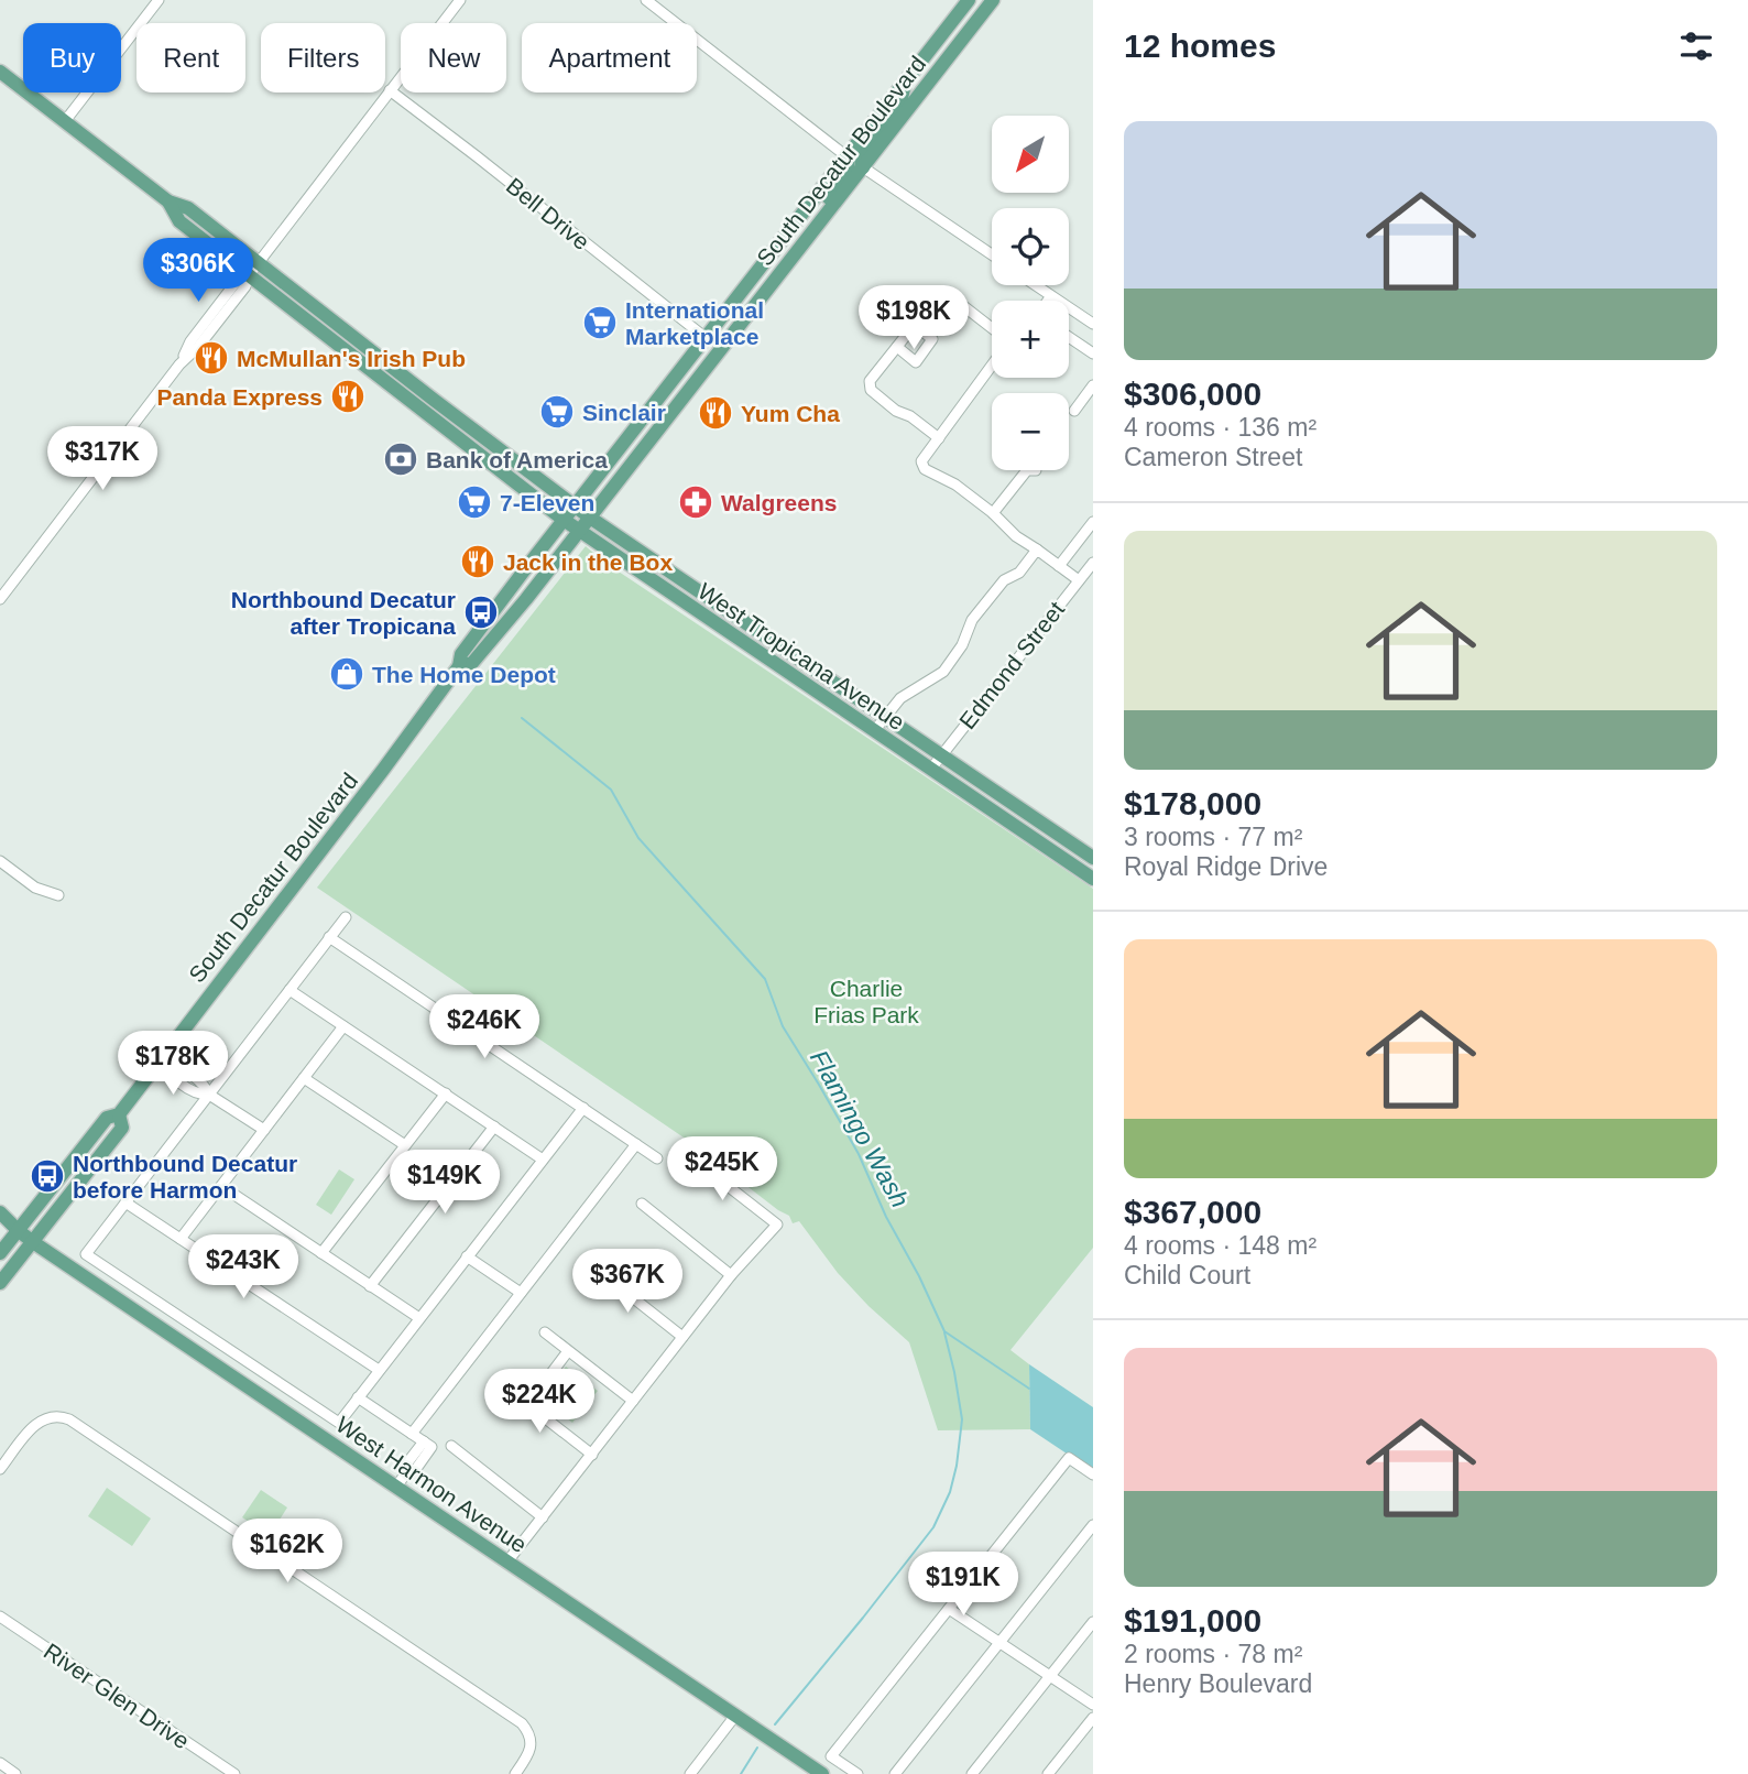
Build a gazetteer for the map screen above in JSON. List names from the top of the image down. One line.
{"streets":{"main road":["South Decatur Boulevard","West Tropicana Avenue","West Harmon Avenue"],"street":["Bell Drive","Edmond Street","River Glen Drive"]},"crossings":[["South Decatur Boulevard","Bell Drive"],["South Decatur Boulevard","West Tropicana Avenue"],["South Decatur Boulevard","West Harmon Avenue"],["West Tropicana Avenue","Edmond Street"]],"water":["Flamingo Wash"],"parks":["Charlie Frias Park"],"places":{"supermarket":["International Marketplace","Sinclair","7-Eleven"],"restaurant":["McMullan's Irish Pub","Panda Express","Yum Cha","Jack in the Box"],"bank":["Bank of America"],"pharmacy":["Walgreens"],"bus stop":["Northbound Decatur after Tropicana","Northbound Decatur before Harmon"],"shop":["The Home Depot"]},"north":"bottom left","page":{"heading":"12 homes","chip":["Buy","Rent","Filters","New","Apartment"],"list":[{"name":"$306,000","note":"4 rooms · 136 m² · Cameron Street"},{"name":"$178,000","note":"3 rooms · 77 m² · Royal Ridge Drive"},{"name":"$367,000","note":"4 rooms · 148 m² · Child Court"},{"name":"$191,000","note":"2 rooms · 78 m² · Henry Boulevard"}],"map_buttons":["+","−"],"price":["$306K","$198K","$317K","$246K","$178K","$245K","$149K","$243K","$367K","$224K","$162K","$191K"]}}
